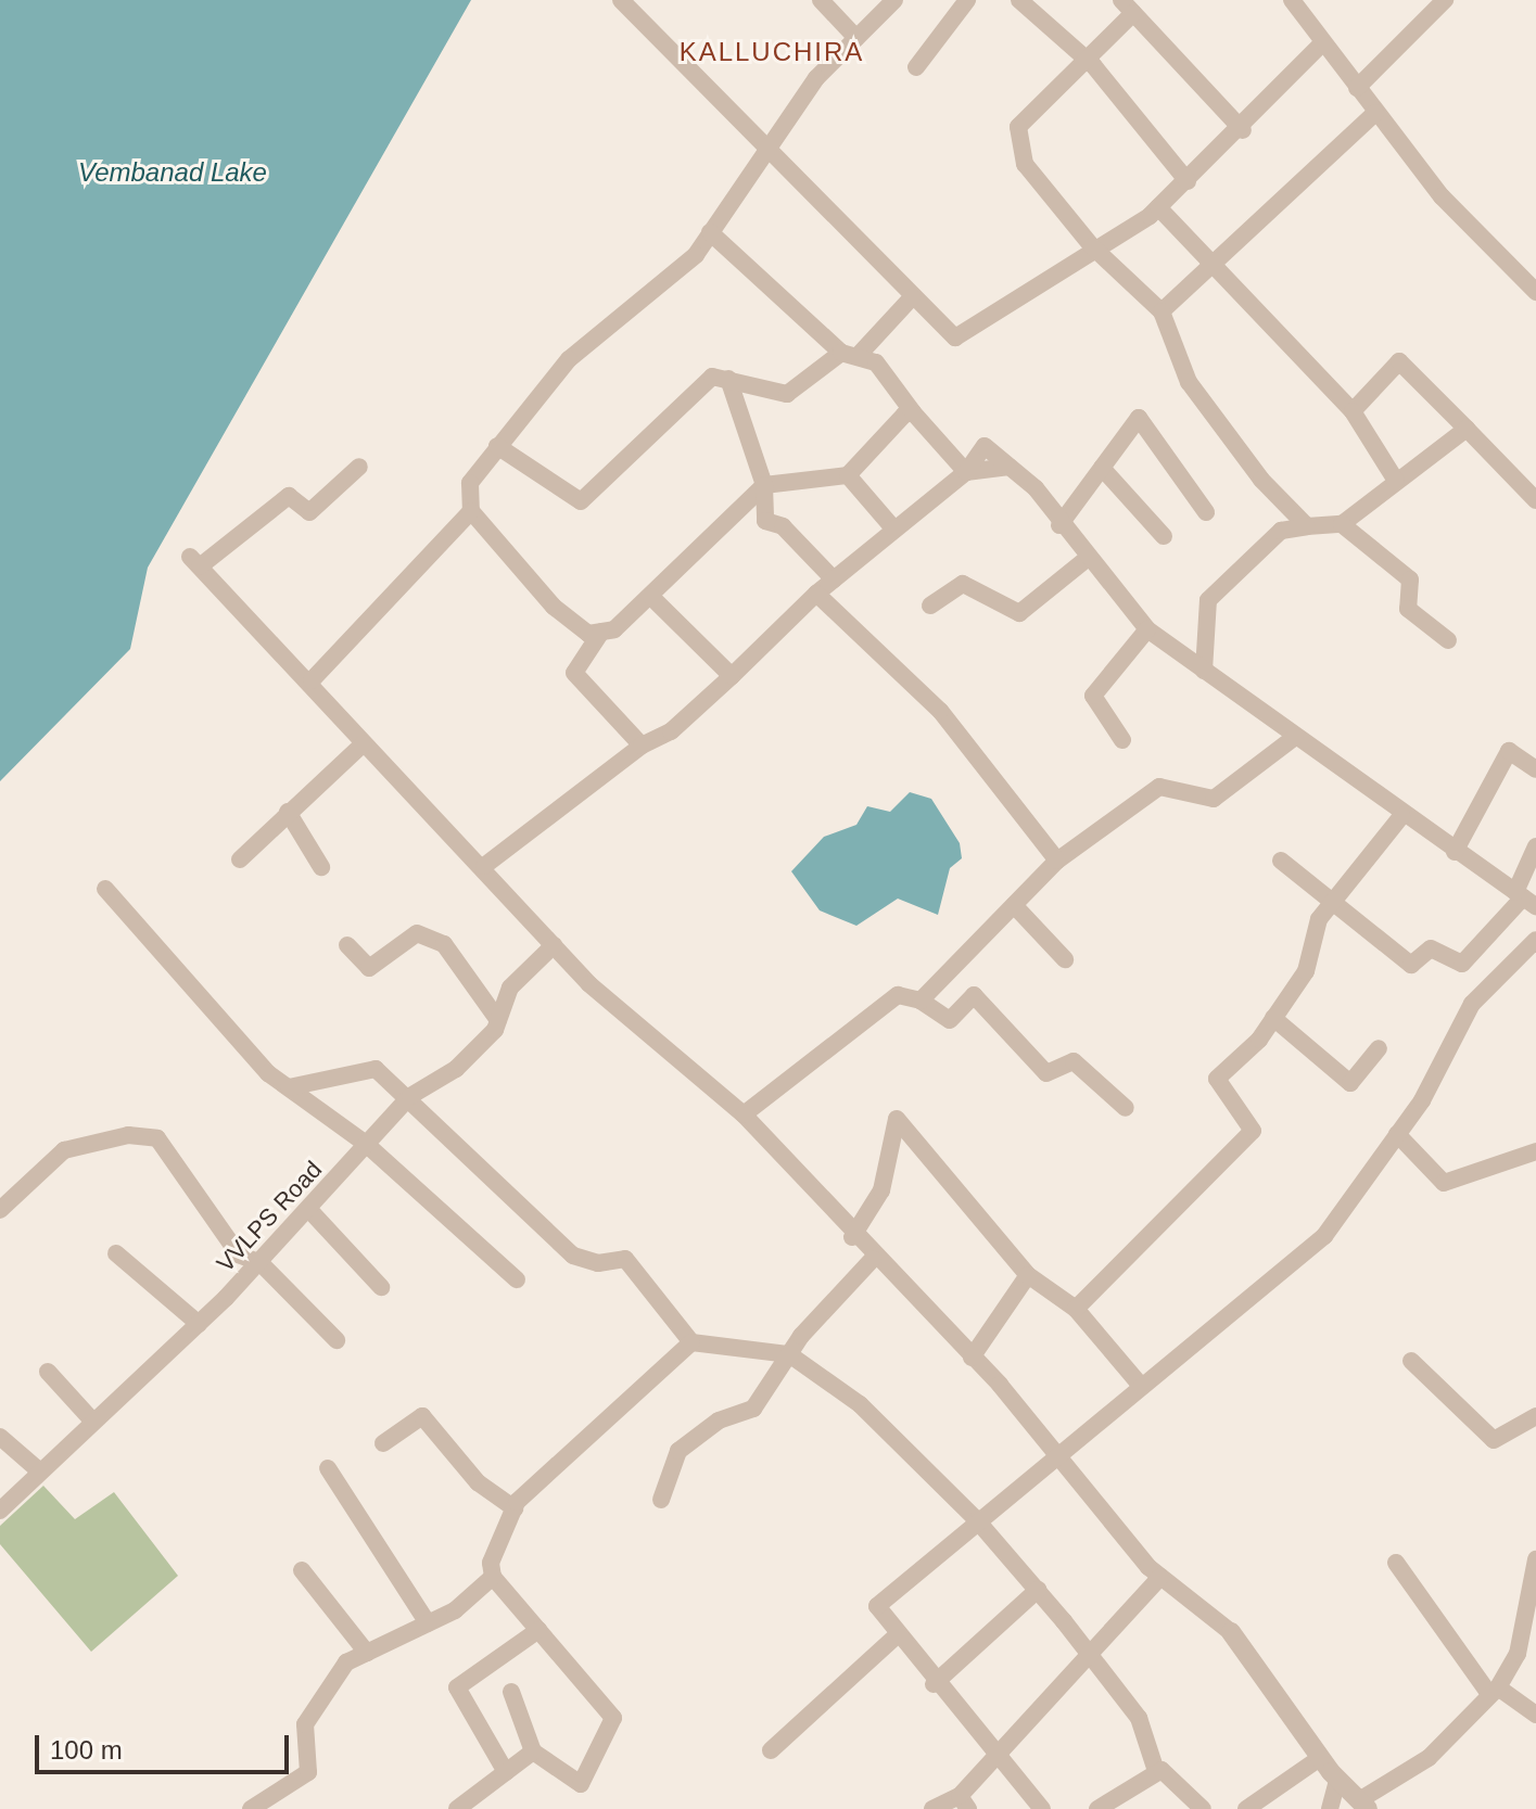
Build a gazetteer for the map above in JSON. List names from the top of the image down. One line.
{"streets":{"street":["VVLPS Road"]},"districts":["KALLUCHIRA"],"water":["Vembanad Lake"],"scale_bar":"100 m"}
